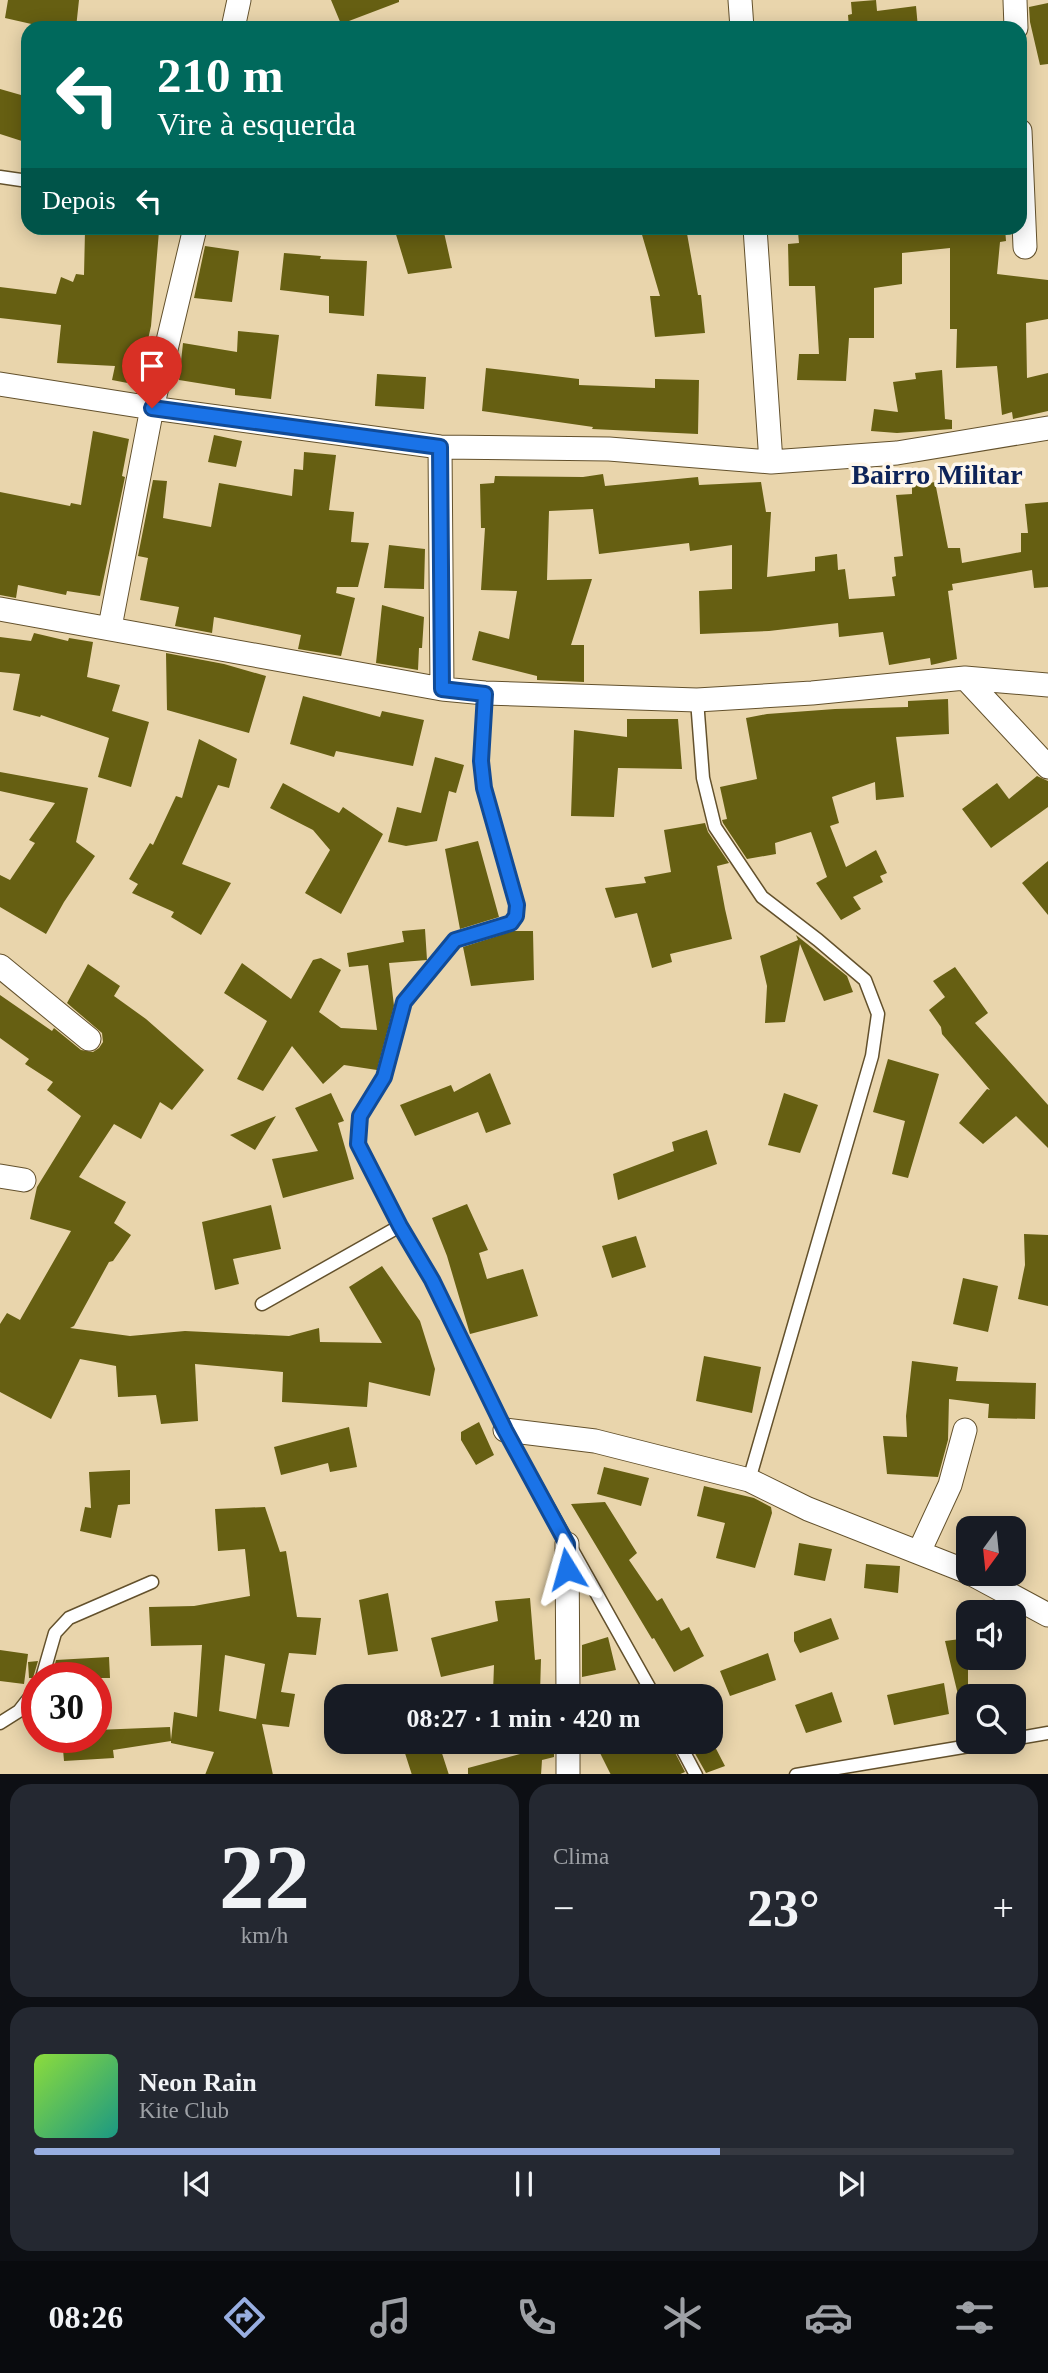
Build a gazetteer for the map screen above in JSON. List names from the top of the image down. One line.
{"districts":["Bairro Militar"],"north":"bottom","page":{"turn":["210 m","Vire à esquerda"],"then":"Depois","limit":"30","trip":"08:27 · 1 min · 420 m","tile":[["22","km/h"],"Clima"],"heat":["−","23°","+"],"song":["Neon Rain","Kite Club"],"tabs":"08:26"}}
